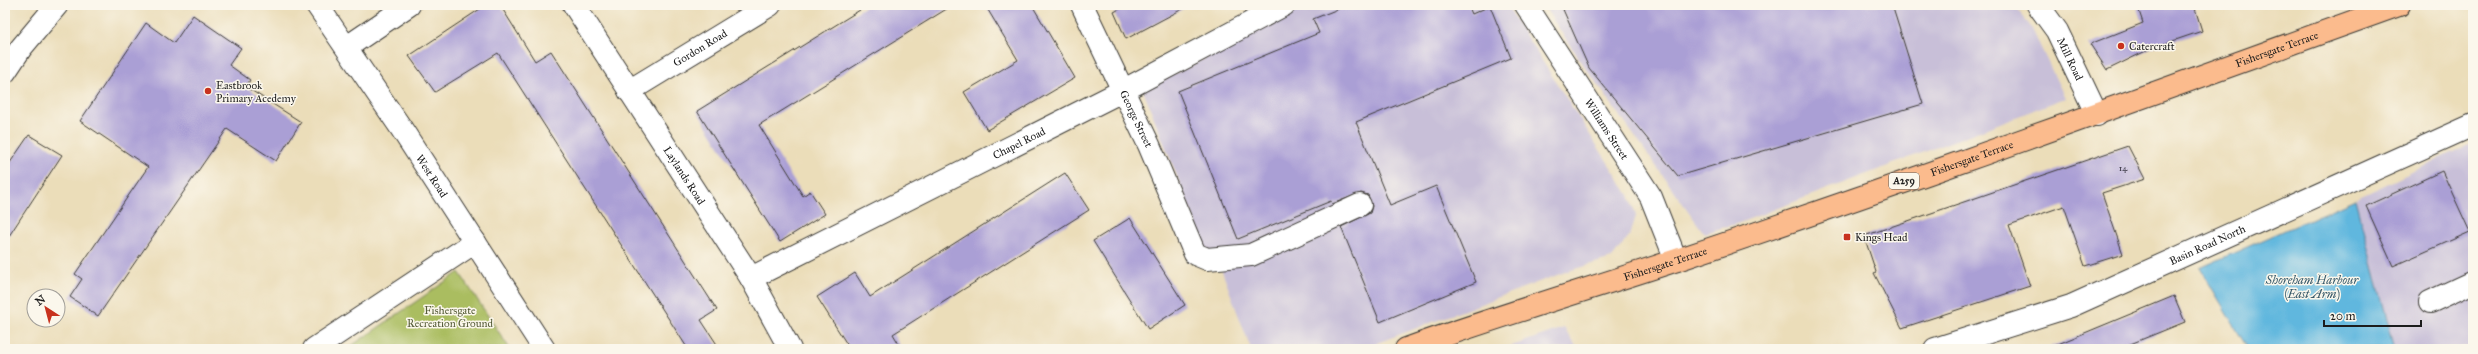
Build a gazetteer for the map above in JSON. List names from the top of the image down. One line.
{"streets":{"main road":["Fishersgate Terrace","A259"],"street":["Gordon Road","Mill Road","George Street","Williams Street","Chapel Road","West Road","Laylands Road","Basin Road North"]},"crossings":[["Gordon Road","Laylands Road"],["Fishersgate Terrace","Mill Road"],["Fishersgate Terrace","Williams Street"],["George Street","Chapel Road"],["Chapel Road","Laylands Road"]],"water":["Shoreham Harbour (East Arm)"],"parks":["Fishersgate Recreation Ground"],"places":{"other":["Catercraft","Eastbrook Primary Acedemy"],"transit":["Kings Head"]},"house_numbers":["14"],"scale_bar":"20 m","north":"top left"}
